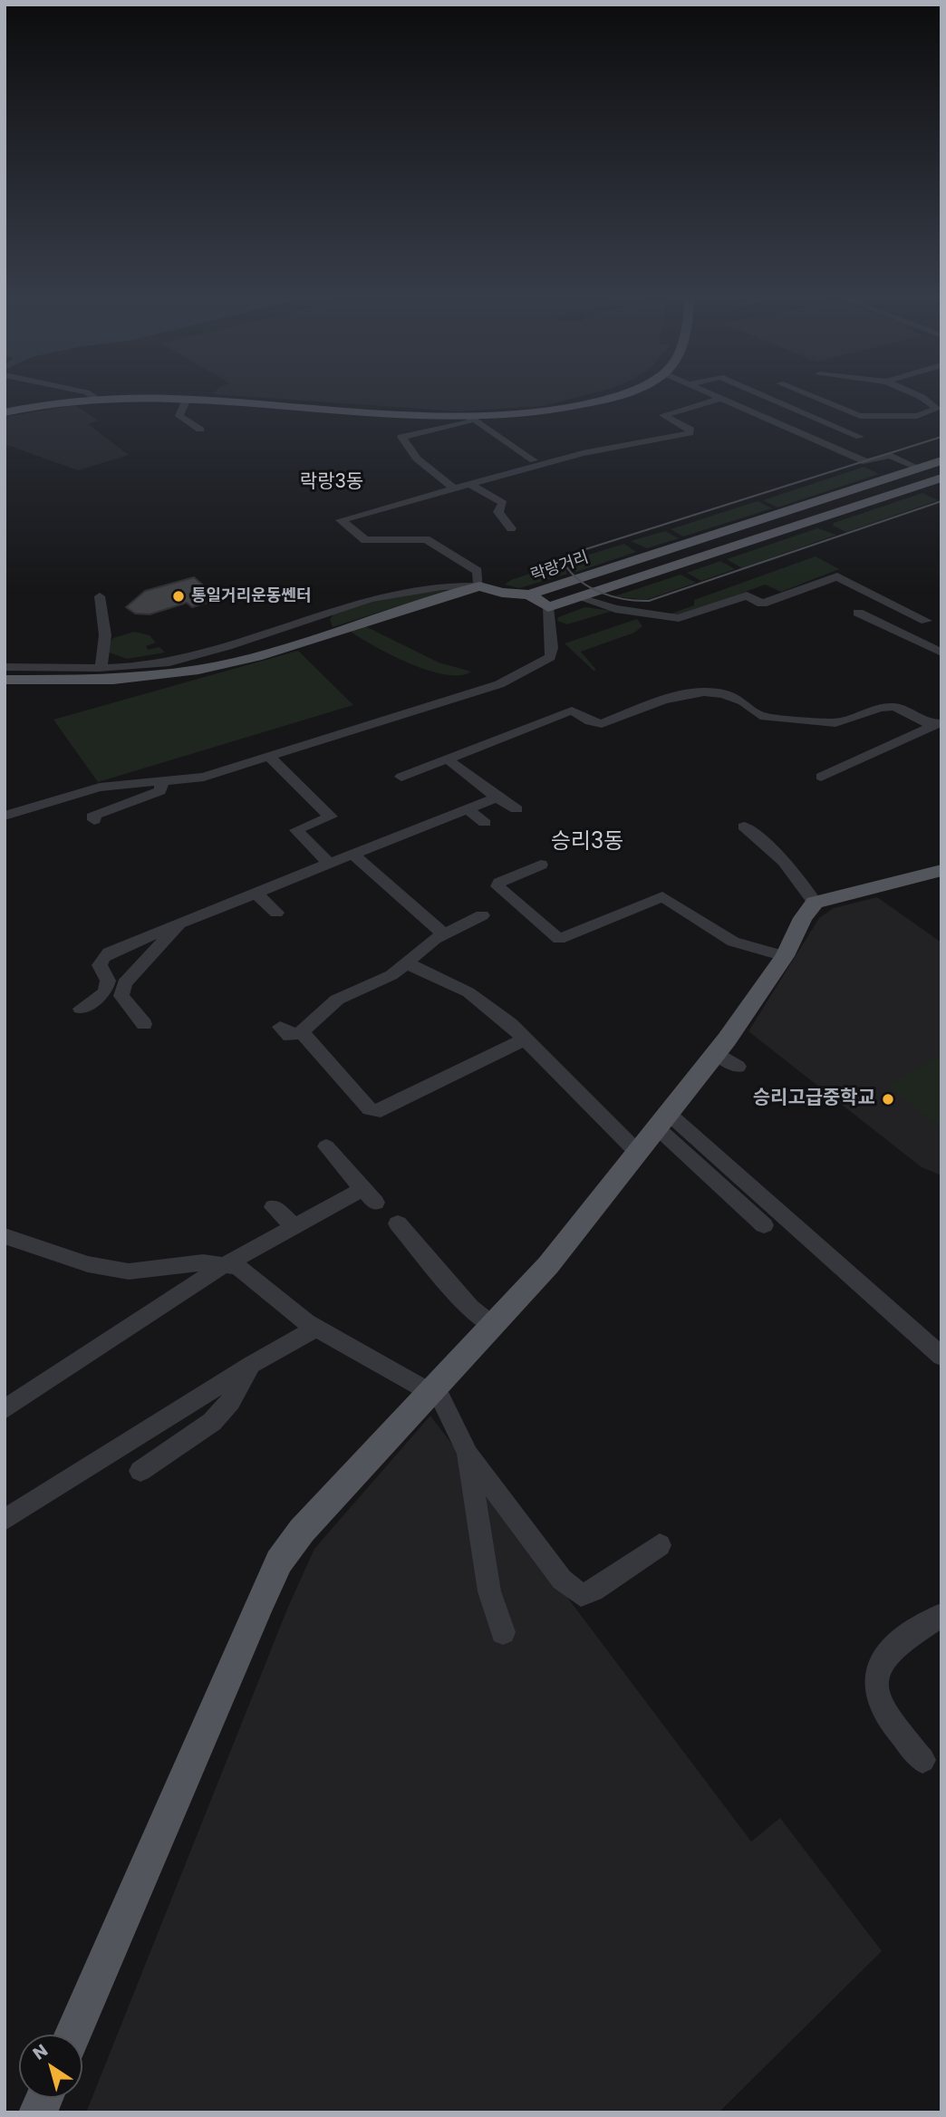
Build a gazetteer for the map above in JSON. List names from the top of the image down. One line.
{"streets":{"main road":["락랑거리"]},"districts":["락랑3동","승리3동"],"places":["통일거리운동쎈터","승리고급중학교"],"north":"top left"}
